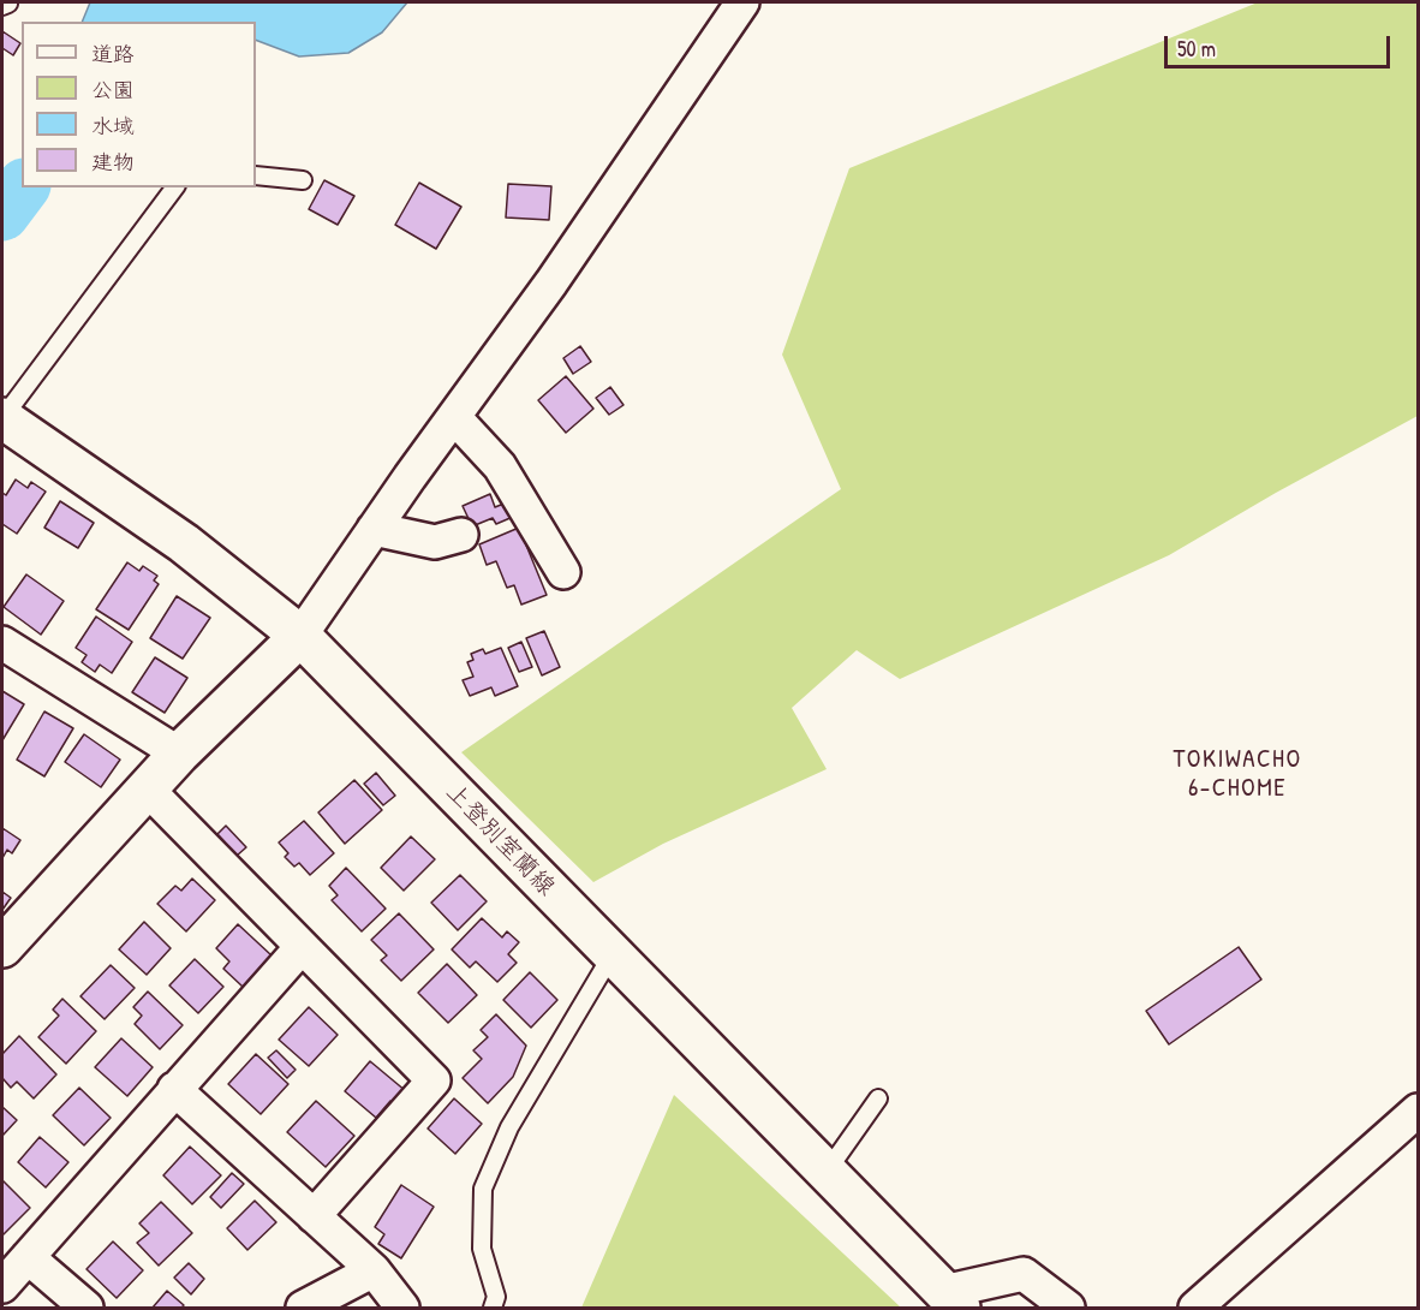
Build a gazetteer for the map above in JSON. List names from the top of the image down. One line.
{"streets":{"main road":["上登別室蘭線"]},"districts":["TOKIWACHO 6-CHOME"],"legend":["道路","公園","水域","建物"],"scale_bar":"50 m"}
